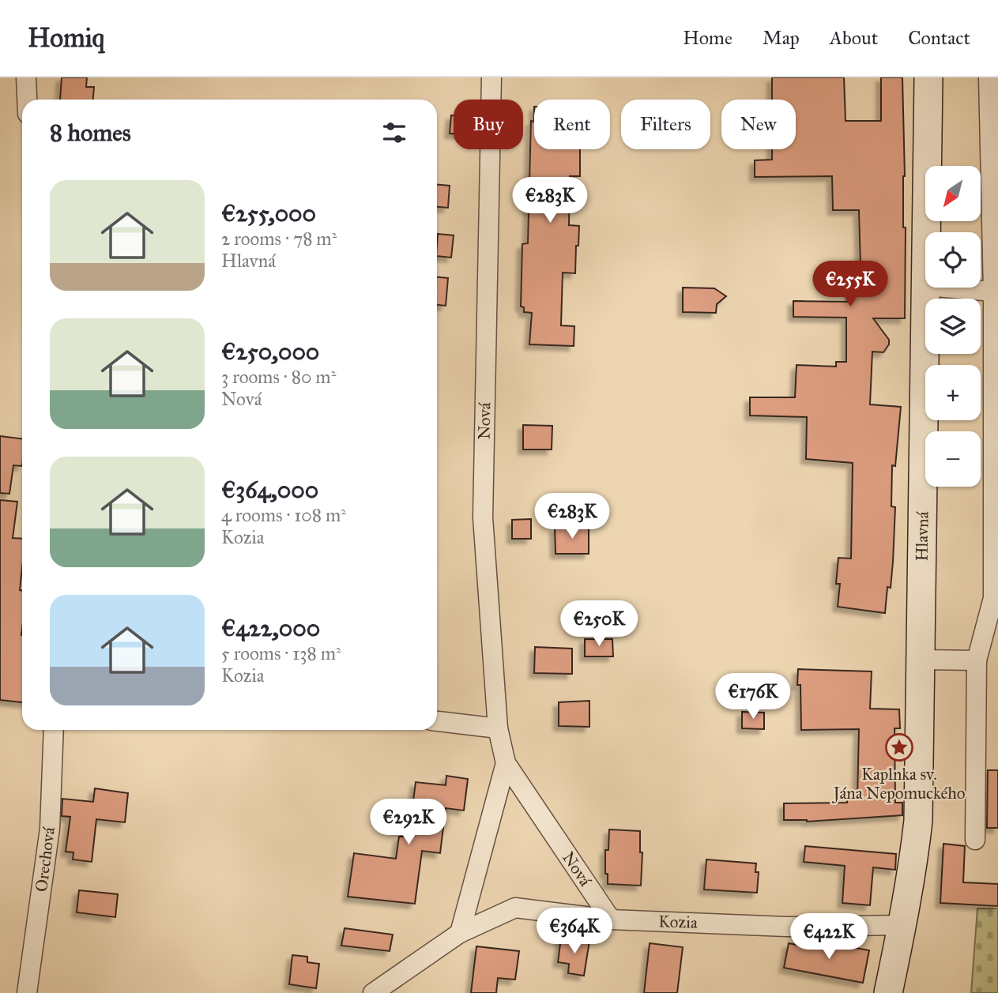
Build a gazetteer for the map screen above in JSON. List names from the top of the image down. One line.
{"streets":{"main road":["Hlavná"],"street":["Nová","Orechová","Kozia"]},"crossings":[["Nová","Kozia"],["Hlavná","Kozia"]],"places":{"place":["Kaplnka sv. Jána Nepomuckého"]},"north":"bottom left","page":{"header":"Homiq","nav":["Home","Map","About","Contact"],"chip":["Buy","Rent","Filters","New"],"heading":"8 homes","map_buttons":["+","−"],"list":[{"name":"€255,000","note":"2 rooms · 78 m² · Hlavná"},{"name":"€250,000","note":"3 rooms · 80 m² · Nová"},{"name":"€364,000","note":"4 rooms · 108 m² · Kozia"},{"name":"€422,000","note":"5 rooms · 138 m² · Kozia"}],"price":["€283K","€255K","€283K","€250K","€176K","€292K","€364K","€422K"]}}
